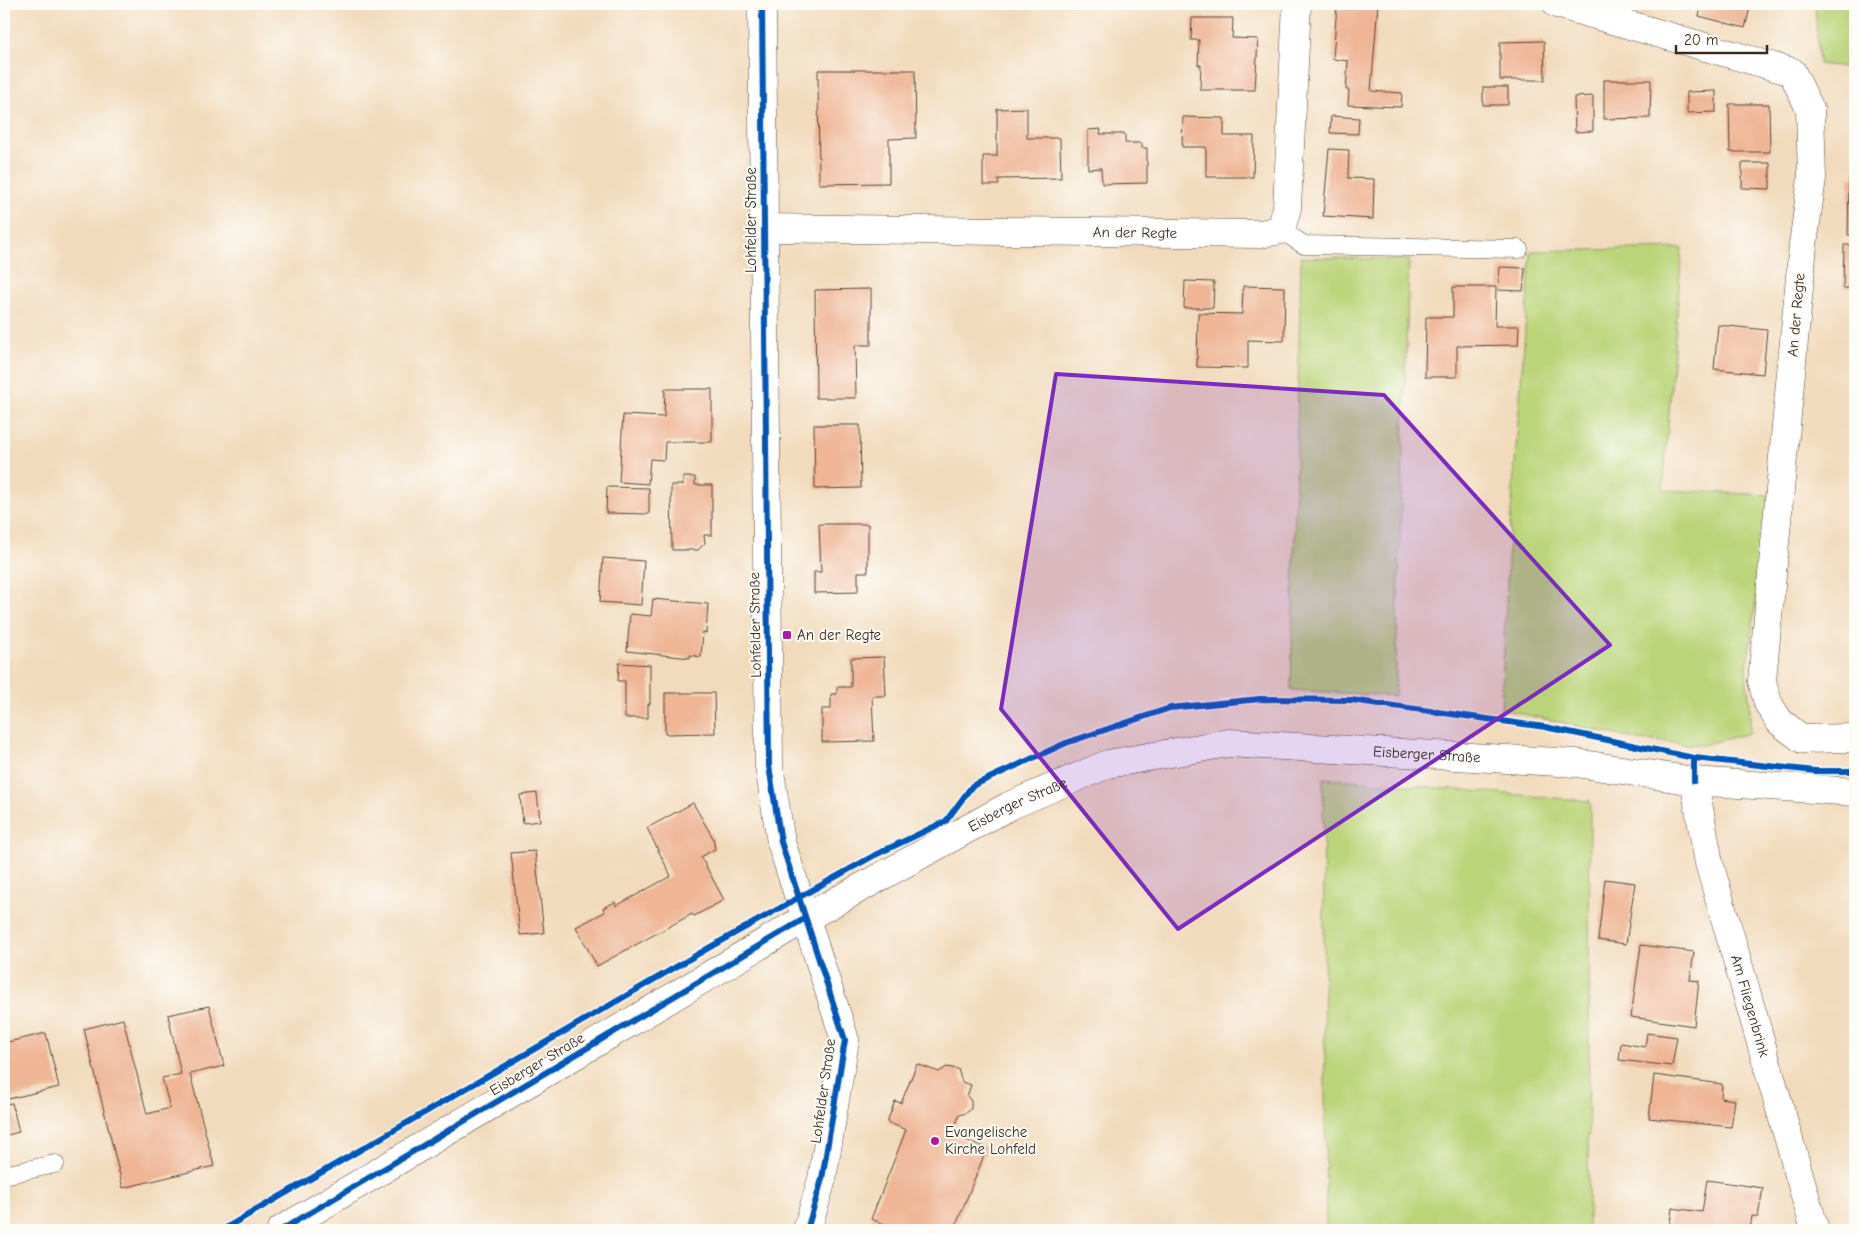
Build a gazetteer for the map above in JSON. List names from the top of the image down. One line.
{"streets":{"street":["Lohfelder Straße","An der Regte","Eisberger Straße","Am Fliegenbrink"]},"crossings":[["Lohfelder Straße","An der Regte"],["Lohfelder Straße","Eisberger Straße"],["Eisberger Straße","Am Fliegenbrink"]],"places":{"transit":["An der Regte"],"other":["Evangelische Kirche Lohfeld"]},"scale_bar":"20 m"}
